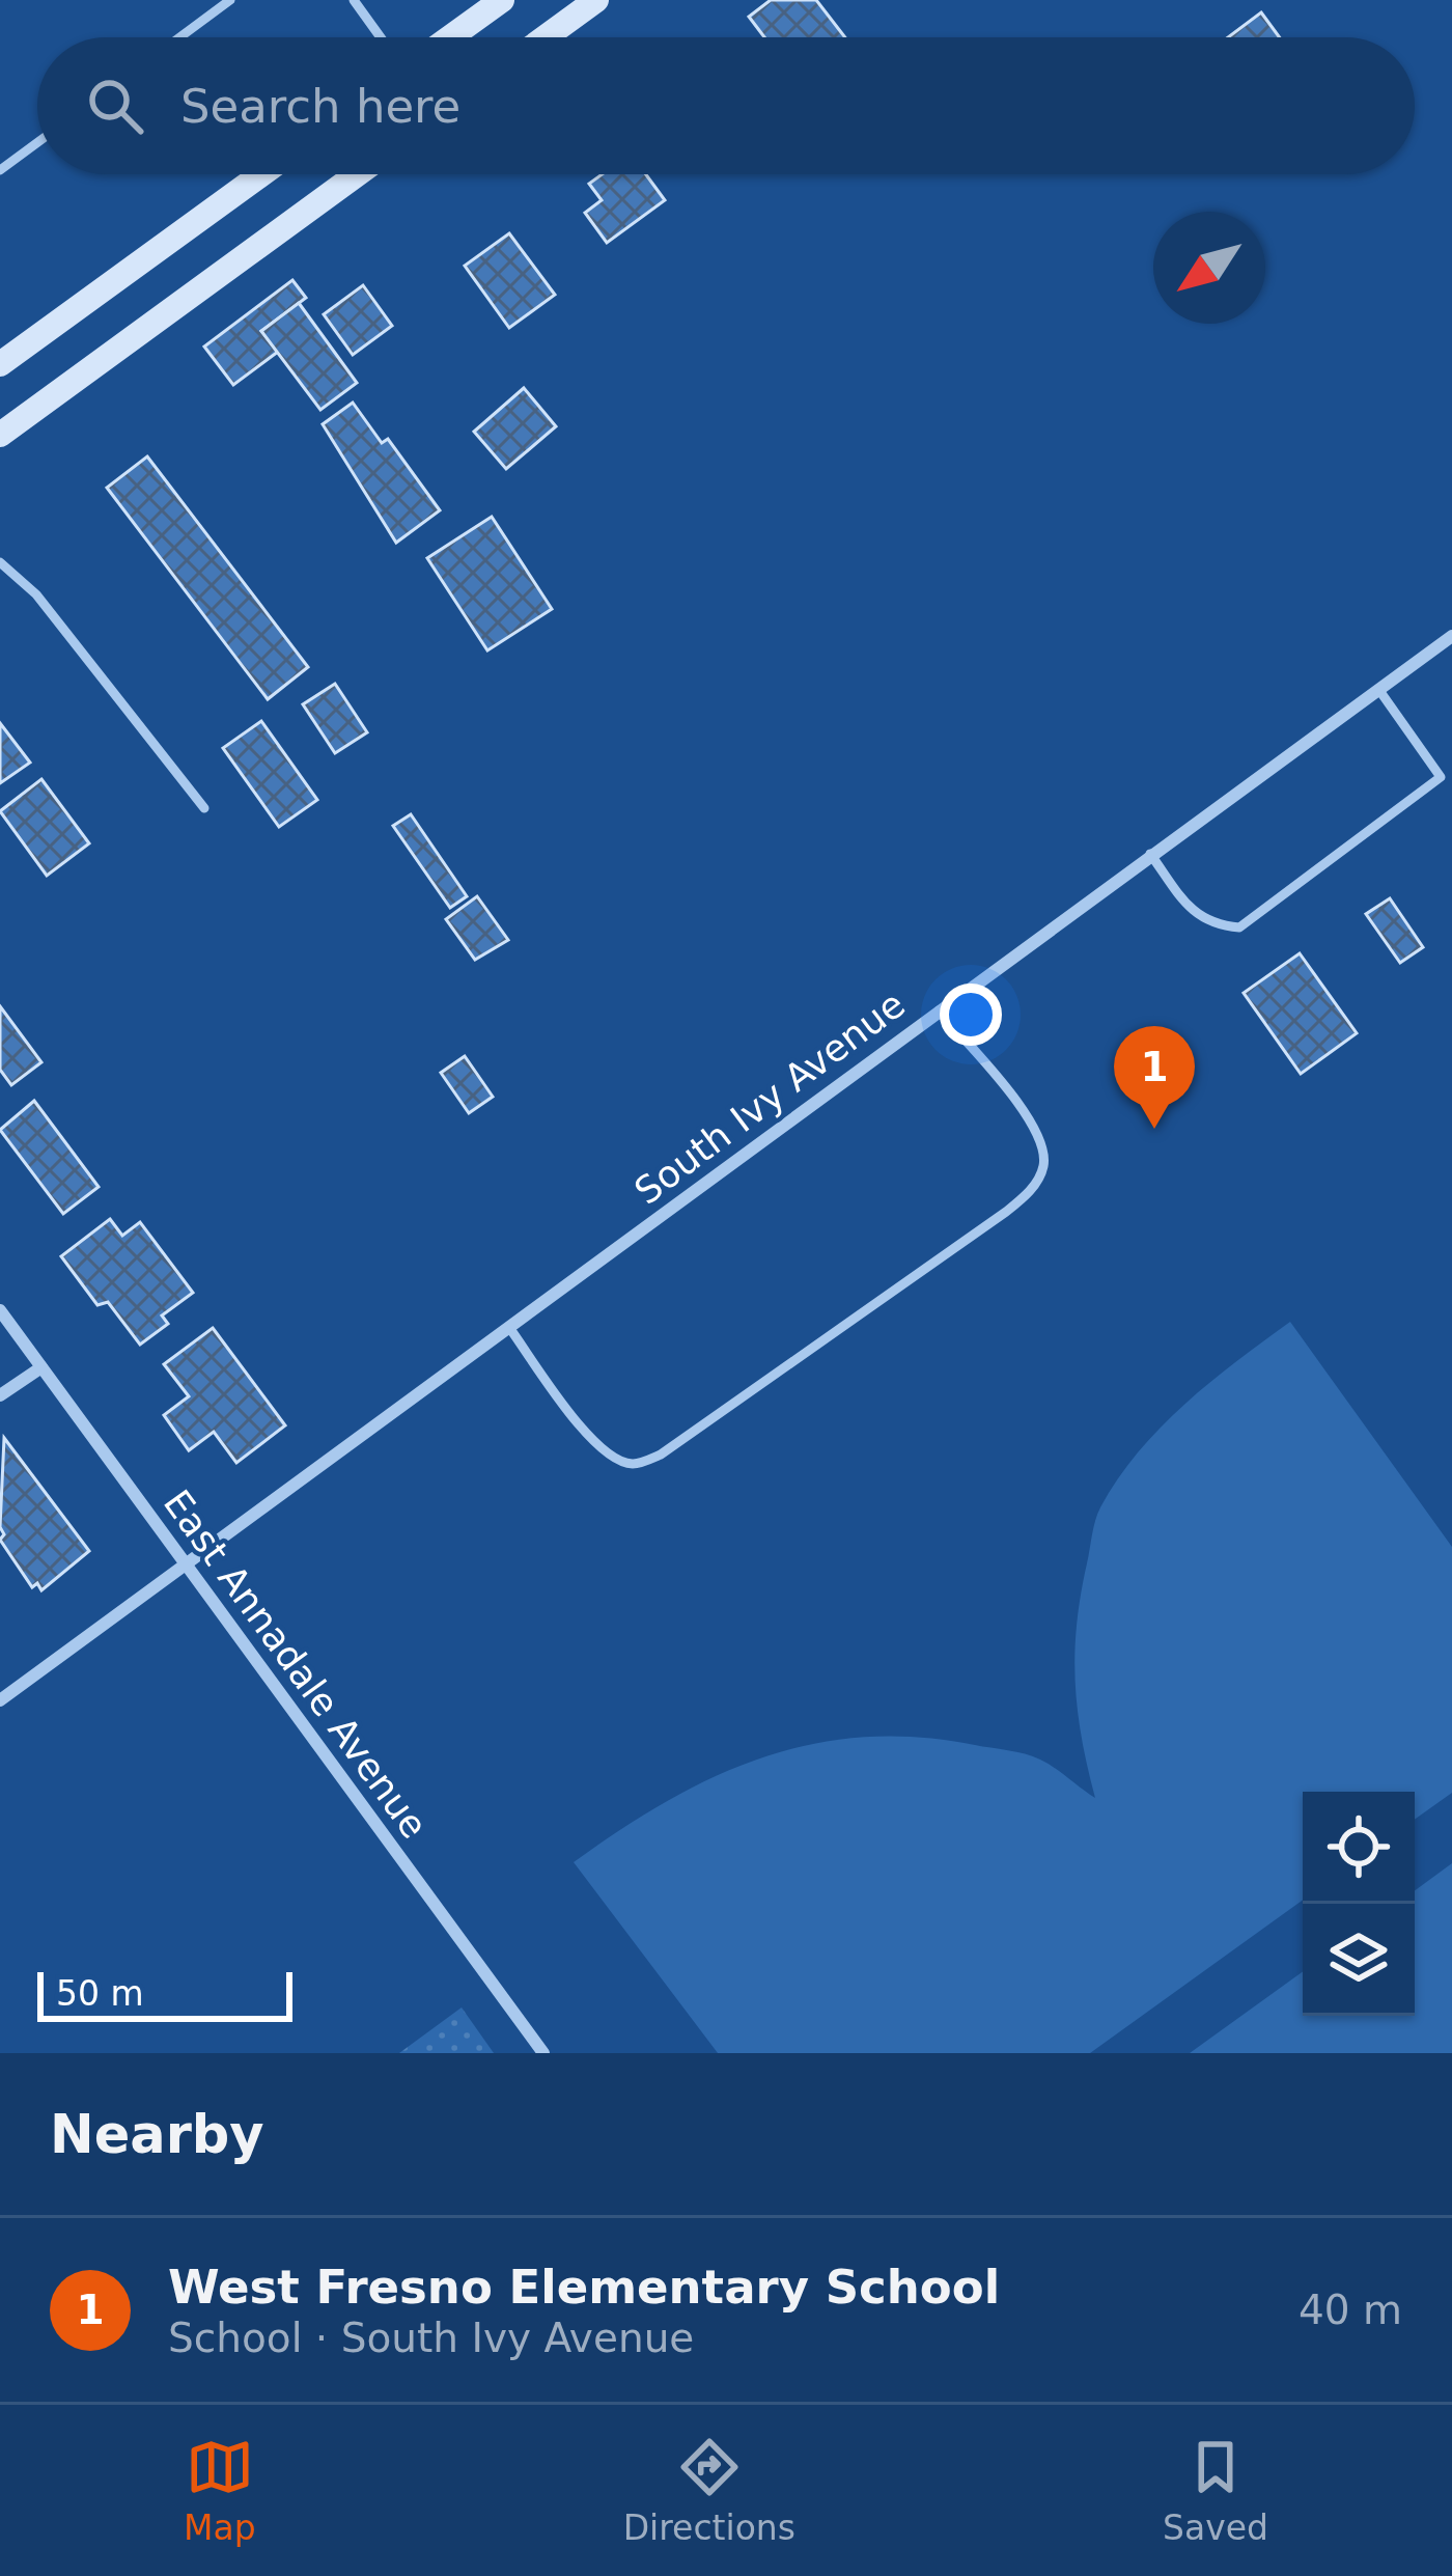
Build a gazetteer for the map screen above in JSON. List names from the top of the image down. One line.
{"streets":{"street":["South Ivy Avenue","East Annadale Avenue"]},"crossings":[["South Ivy Avenue","East Annadale Avenue"]],"scale_bar":"50 m","north":"bottom left","page":{"search":"Search here","pins":"1","scale":"50 m","heading":"Nearby","list":[{"mark":"1","name":"West Fresno Elementary School","note":"School · South Ivy Avenue","value":"40 m"}],"nav":["Map","Directions","Saved"]}}
